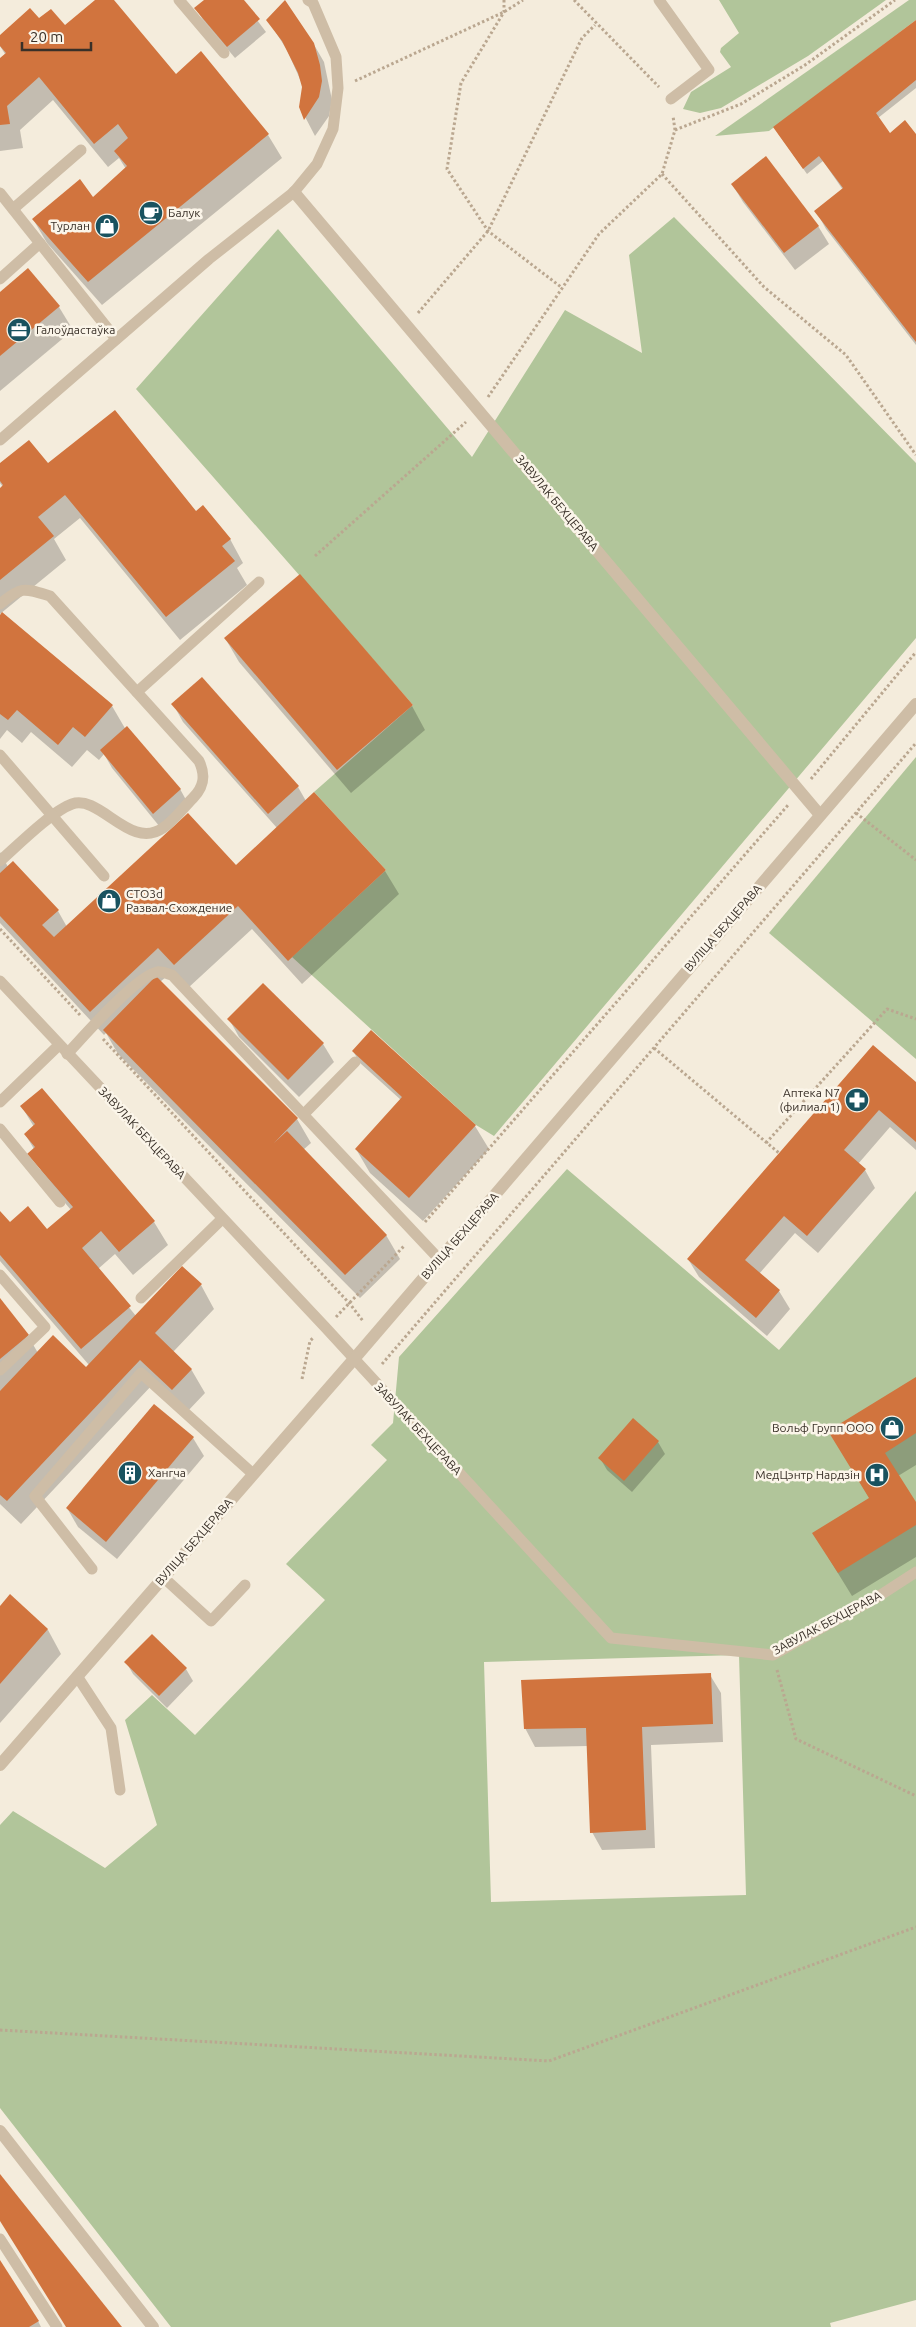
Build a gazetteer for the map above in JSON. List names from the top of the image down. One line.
{"streets":{"street":["ЗАВУЛАК БЕХЦЕРАВА","ВУЛІЦА БЕХЦЕРАВА"]},"crossings":[["ЗАВУЛАК БЕХЦЕРАВА","ВУЛІЦА БЕХЦЕРАВА"]],"places":{"cafe":["Балук"],"shop":["Турлан","СТО3d Развал-Схождение","Вольф Групп ООО"],"office":["Галоўдастаўка"],"pharmacy":["Аптека N7 (филиал 1)"],"building":["Хангча"],"hospital":["МедЦэнтр Нардзін"]},"scale_bar":"20 m"}
